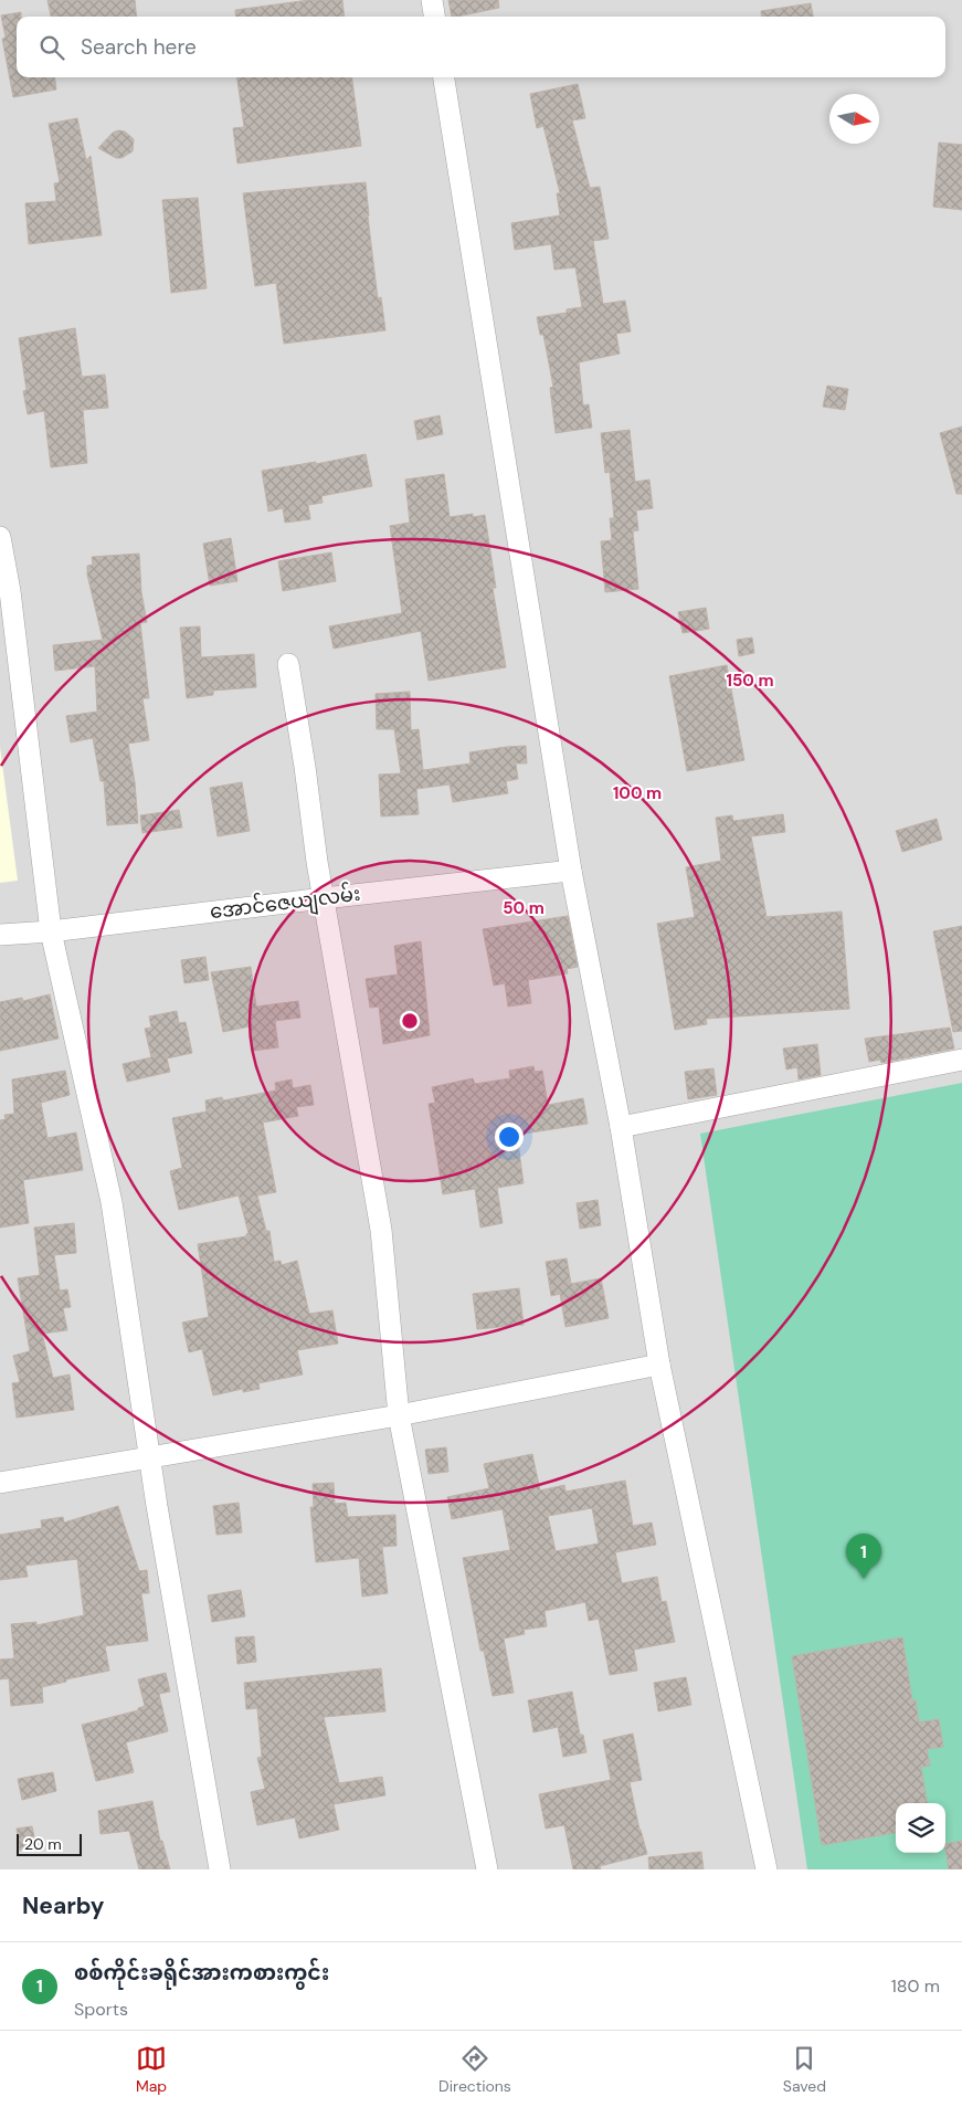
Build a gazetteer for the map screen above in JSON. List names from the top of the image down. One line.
{"streets":{"street":["အောင်ဇေယျလမ်း"]},"scale_bar":"20 m","north":"right","page":{"search":"Search here","pins":"1","scale":"20 m","heading":"Nearby","list":[{"mark":"1","name":"စစ်ကိုင်းခရိုင်အားကစားကွင်း","note":"Sports","value":"180 m"}],"nav":["Map","Directions","Saved"]},"rings":["150 m","100 m","50 m"]}
